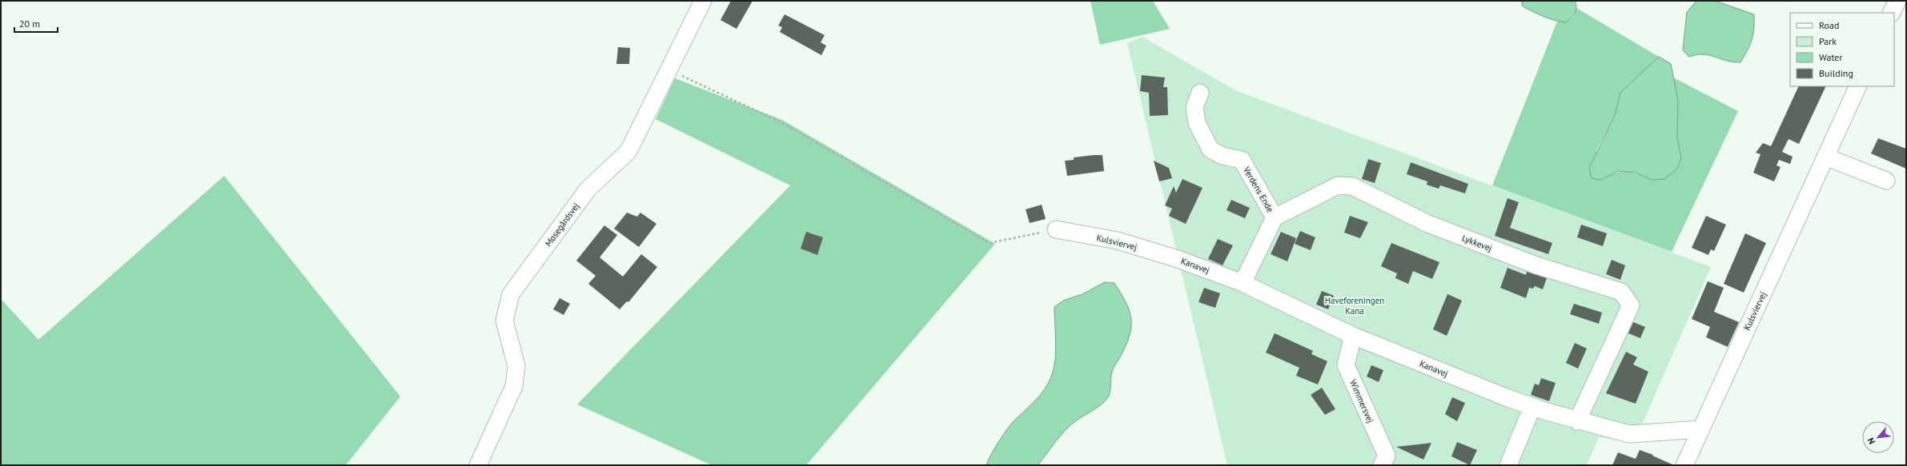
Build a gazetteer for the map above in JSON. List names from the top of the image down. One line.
{"streets":{"street":["Verdens Ende","Mosegårdsvej","Kulsviervej","Lykkevej","Kanavej","Wimmersvej"]},"crossings":[["Verdens Ende","Lykkevej"],["Kulsviervej","Kanavej"],["Lykkevej","Kanavej"],["Kanavej","Wimmersvej"]],"parks":["Haveforeningen Kana"],"legend":["Road","Park","Water","Building"],"scale_bar":"20 m","north":"bottom left"}
